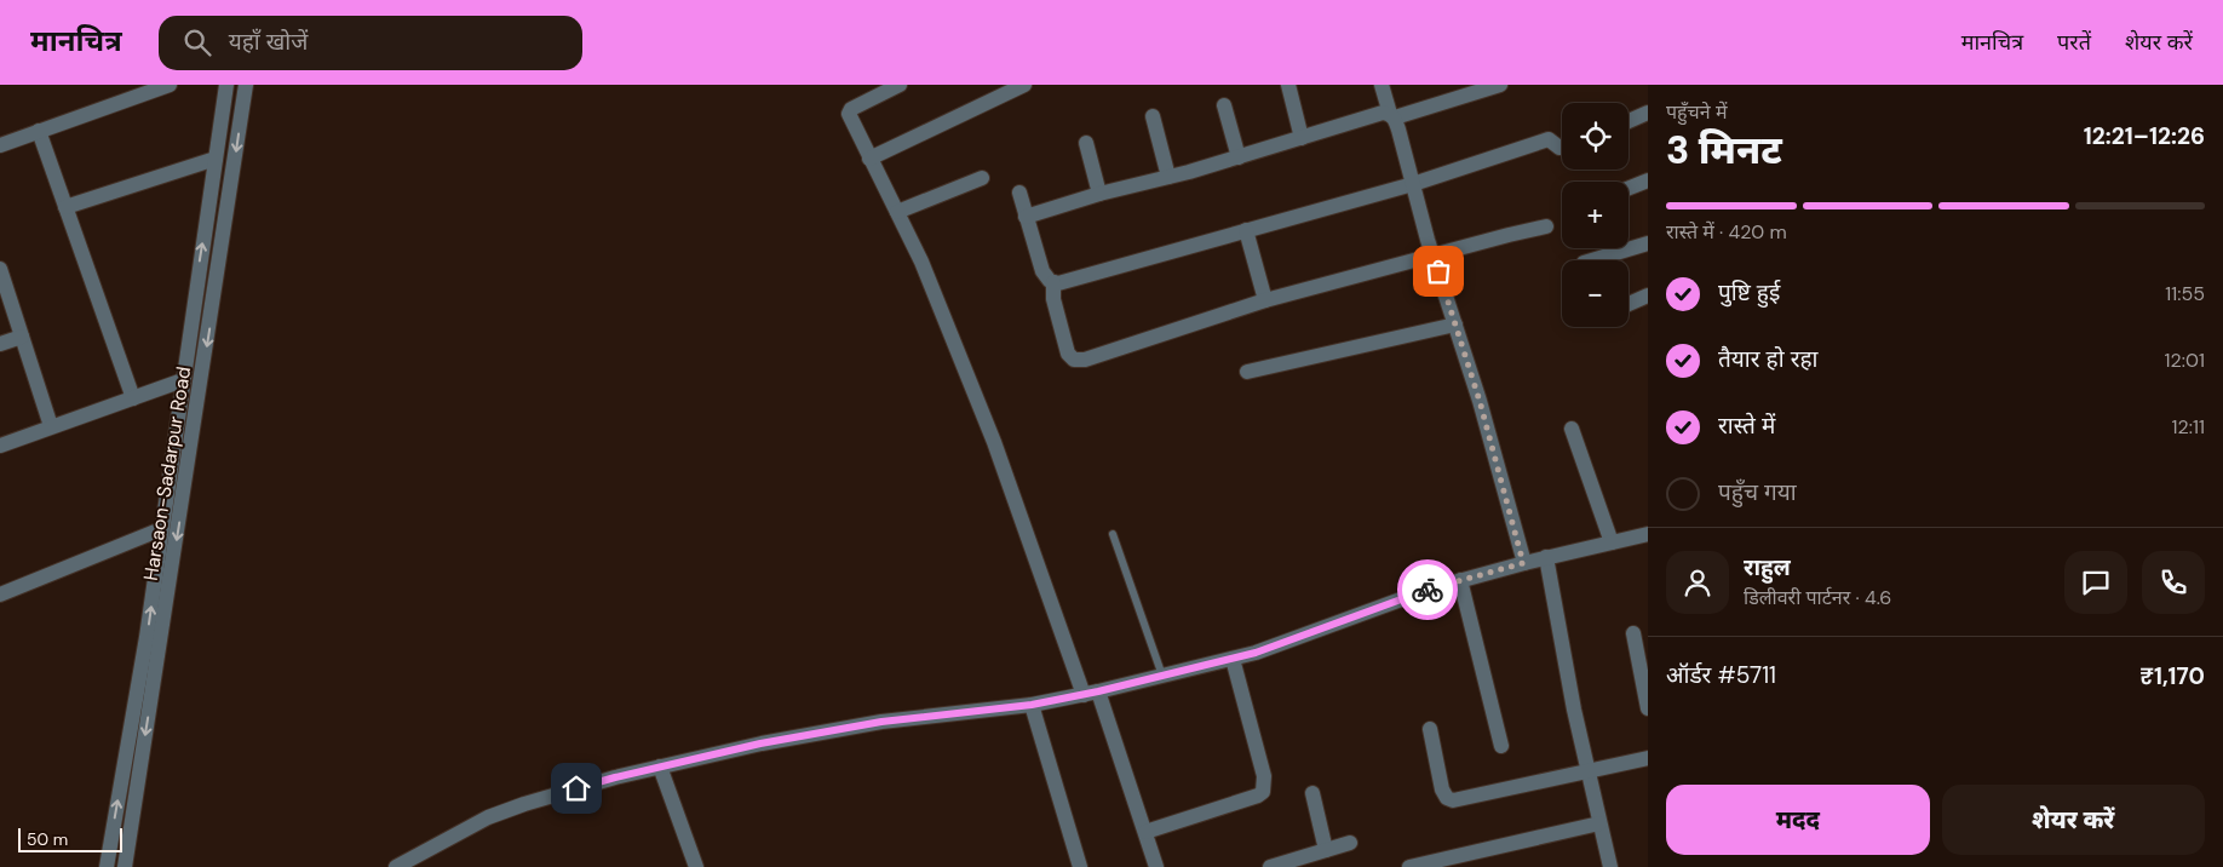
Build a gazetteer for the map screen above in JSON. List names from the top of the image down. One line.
{"streets":{"street":["Harsaon-Sadarpur Road"]},"scale_bar":"50 m","page":{"header":"मानचित्र","search":"यहाँ खोजें","nav":["मानचित्र","परतें","शेयर करें"],"heading":["3 मिनट","पहुँचने में","12:21–12:26"],"panel":["राहुल","डिलीवरी पार्टनर · 4.6","ऑर्डर #5711","₹1,170"],"map_buttons":["+","−"],"bar":"रास्ते में · 420 m","list":[["पुष्टि हुई","11:55"],["तैयार हो रहा","12:01"],["रास्ते में","12:11"],"पहुँच गया"],"buttons":["मदद","शेयर करें"],"scale":"50 m"}}
